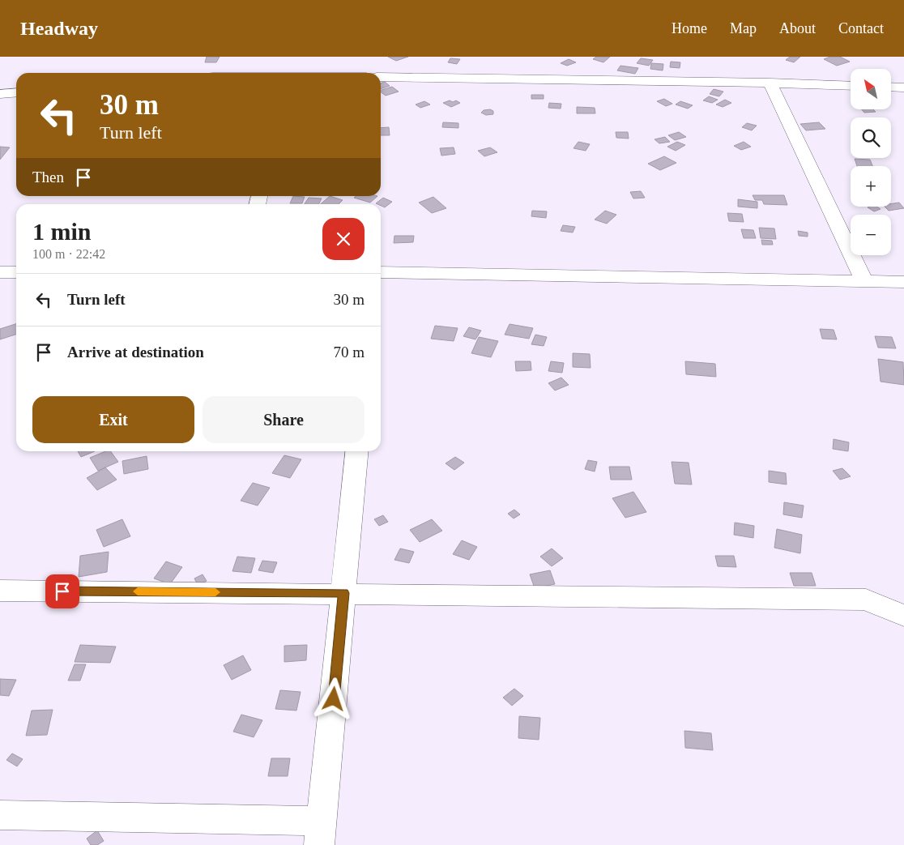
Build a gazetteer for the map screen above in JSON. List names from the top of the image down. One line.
{"north":"top left","page":{"header":"Headway","nav":["Home","Map","About","Contact"],"map_buttons":["+","−"],"turn":["30 m","Turn left"],"then":"Then","heading":["1 min","100 m · 22:42"],"list":[{"name":"Turn left","value":"30 m"},{"name":"Arrive at destination","value":"70 m"}],"buttons":["Exit","Share"]}}
